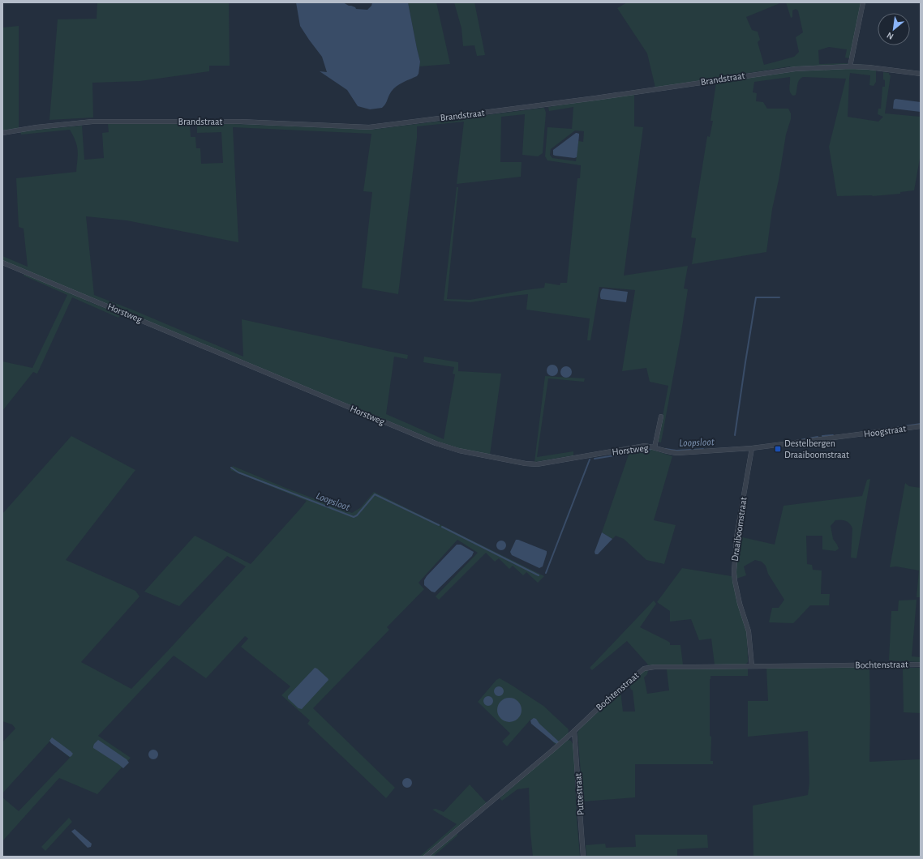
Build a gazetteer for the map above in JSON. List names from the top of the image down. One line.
{"streets":{"street":["Brandstraat","Horstweg","Hoogstraat","Draaiboomstraat","Bochtenstraat","Puttestraat"]},"crossings":[["Horstweg","Hoogstraat"],["Horstweg","Draaiboomstraat"],["Hoogstraat","Draaiboomstraat"],["Draaiboomstraat","Bochtenstraat"],["Bochtenstraat","Puttestraat"]],"water":["Loopsloot"],"places":{"transit":["Destelbergen Draaiboomstraat"]},"north":"bottom left"}
